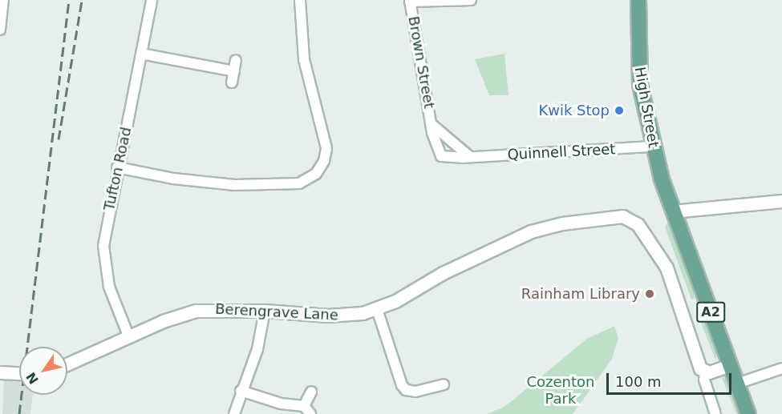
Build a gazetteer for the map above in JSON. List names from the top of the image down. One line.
{"streets":{"main road":["High Street","A2"],"street":["Brown Street","Quinnell Street","Tufton Road","Berengrave Lane"]},"crossings":[["Brown Street","Quinnell Street"],["High Street","Quinnell Street"],["High Street","A2"],["Tufton Road","Berengrave Lane"]],"parks":["Cozenton Park"],"places":["Kwik Stop","Rainham Library"],"scale_bar":"100 m","north":"bottom left"}
